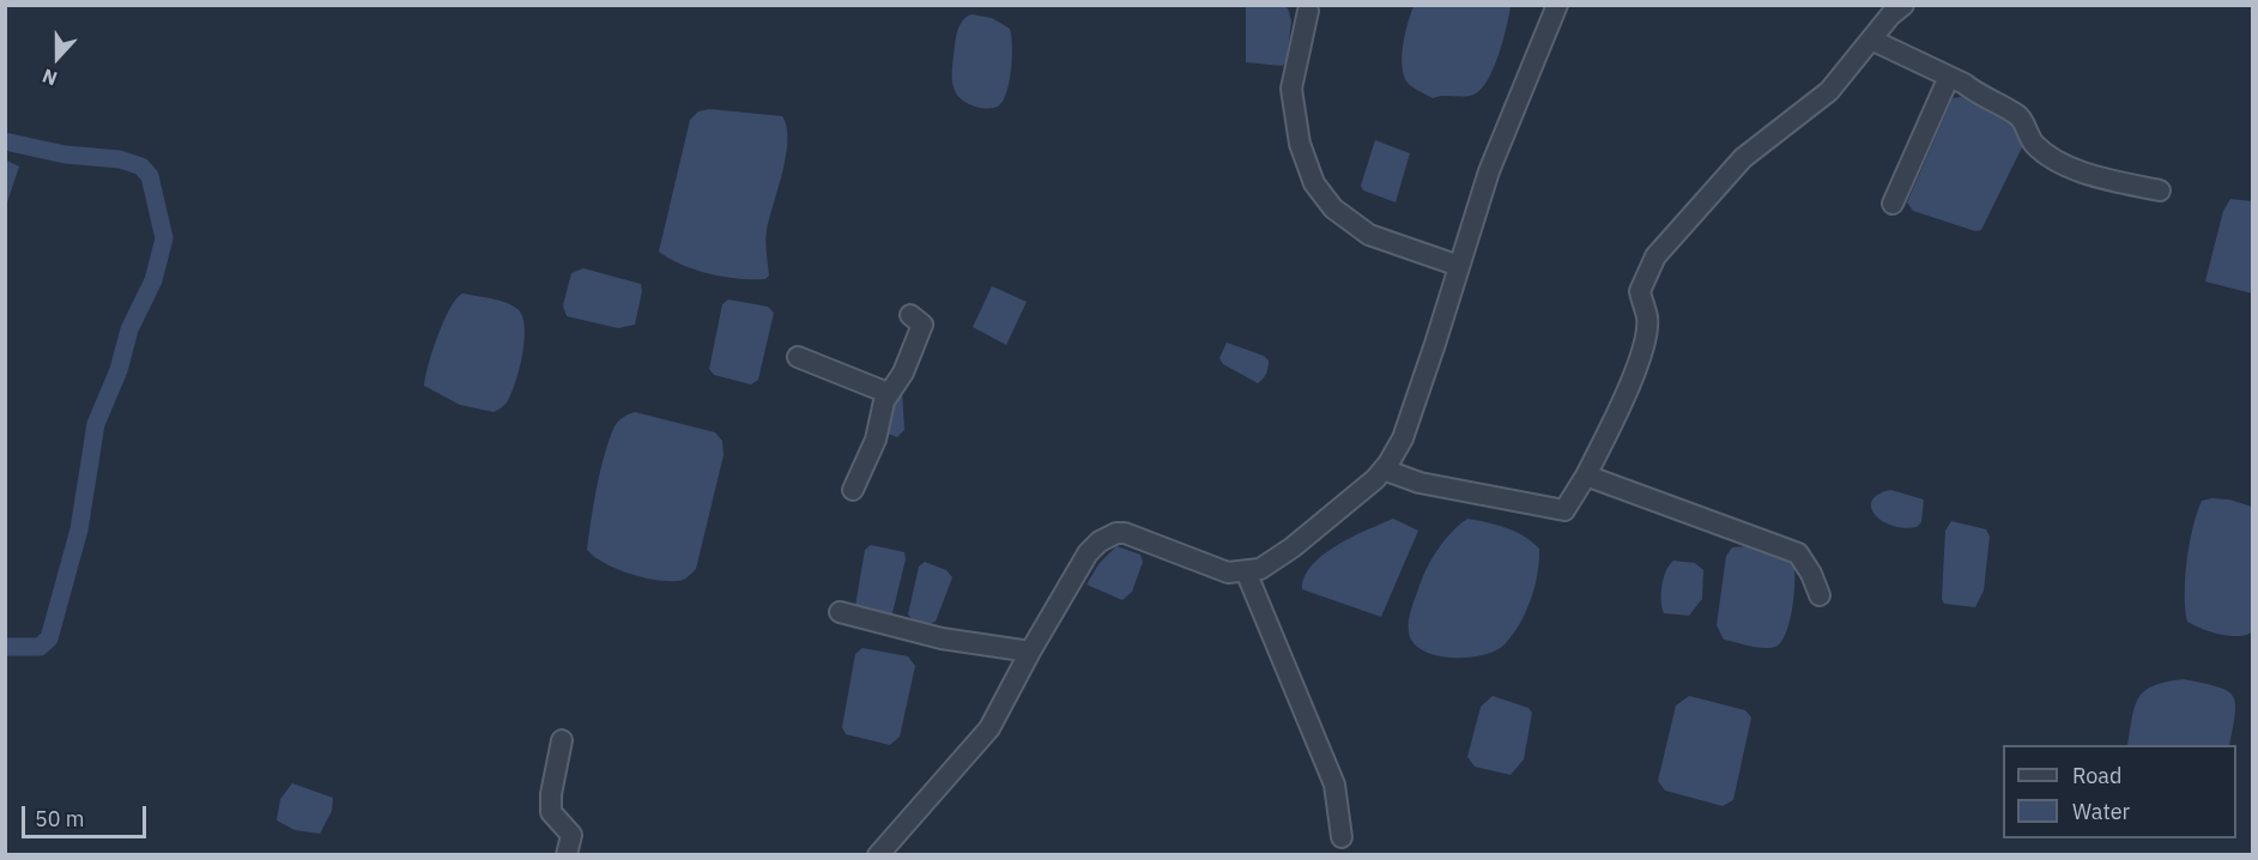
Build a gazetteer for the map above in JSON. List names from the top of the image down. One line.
{"legend":["Road","Water"],"scale_bar":"50 m","north":"bottom"}
